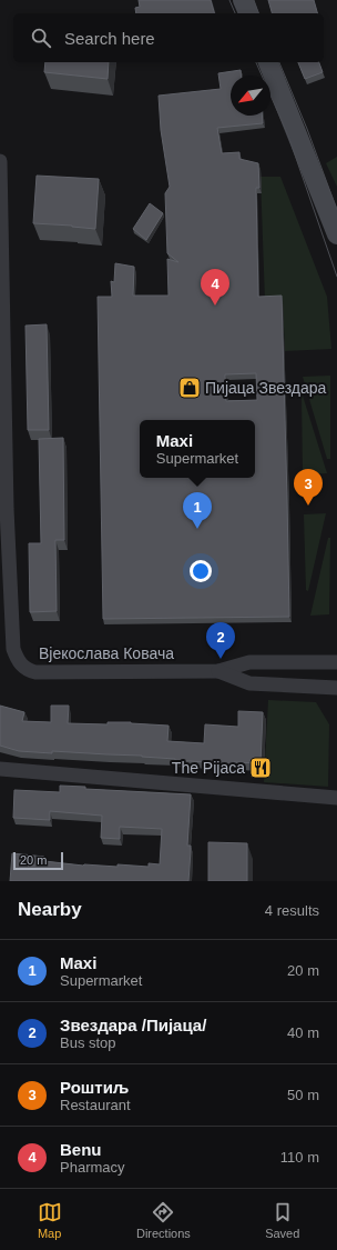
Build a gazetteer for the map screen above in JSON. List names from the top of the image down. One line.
{"streets":{"street":["Вјекослава Ковача"]},"places":{"shop":["Пијаца Звездара"],"restaurant":["The Pijaca"]},"scale_bar":"20 m","north":"bottom left","page":{"search":"Search here","pins":["4","3","1","2"],"popup":["Maxi","Supermarket"],"scale":"20 m","heading":["Nearby","4 results"],"list":[{"mark":"1","name":"Maxi","note":"Supermarket","value":"20 m"},{"mark":"2","name":"Звездара /Пијаца/","note":"Bus stop","value":"40 m"},{"mark":"3","name":"Роштиљ","note":"Restaurant","value":"50 m"},{"mark":"4","name":"Benu","note":"Pharmacy","value":"110 m"}],"nav":["Map","Directions","Saved"]}}
